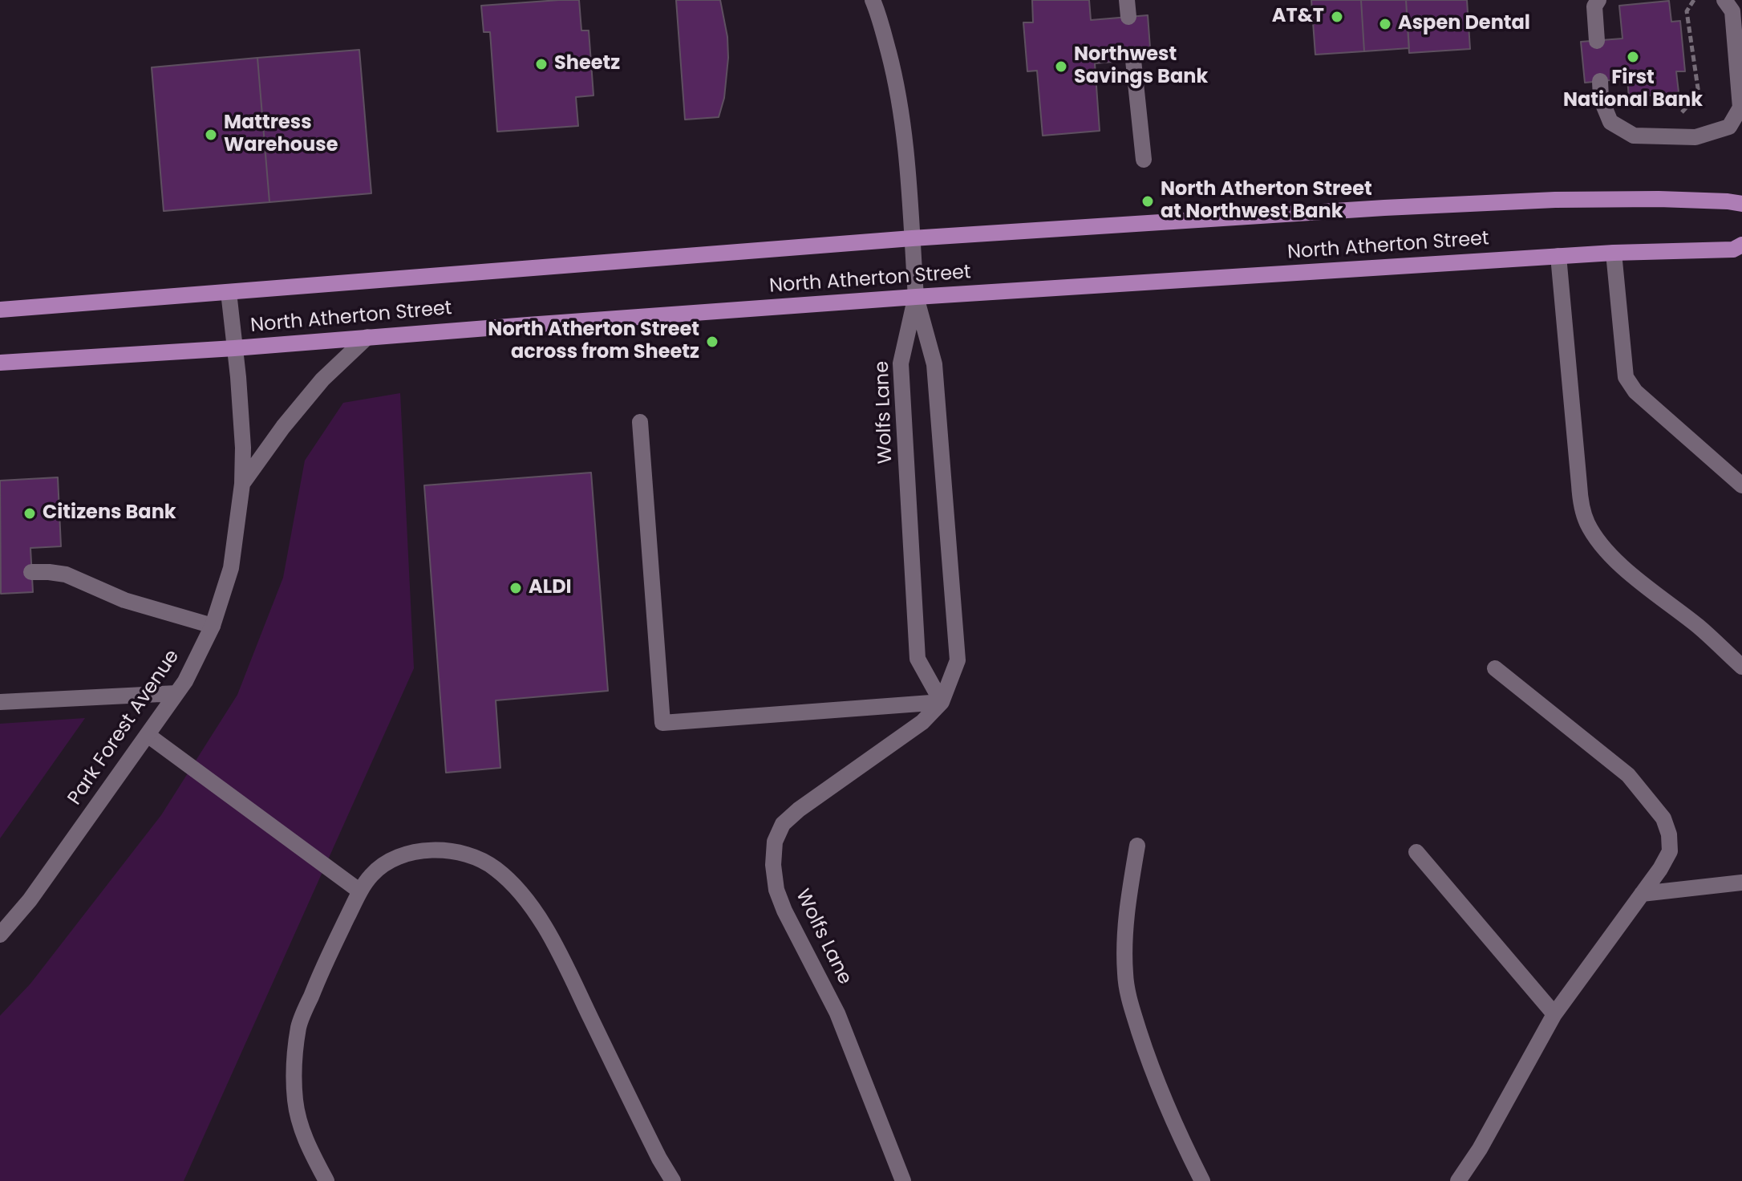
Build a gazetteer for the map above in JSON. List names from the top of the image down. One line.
{"streets":{"main road":["North Atherton Street"],"street":["Wolfs Lane","Park Forest Avenue"]},"crossings":[["North Atherton Street","Wolfs Lane"],["North Atherton Street","Park Forest Avenue"]],"places":["AT&T","Aspen Dental","First National Bank","Sheetz","Northwest Savings Bank","Mattress Warehouse","North Atherton Street at Northwest Bank","North Atherton Street across from Sheetz","Citizens Bank","ALDI"]}
